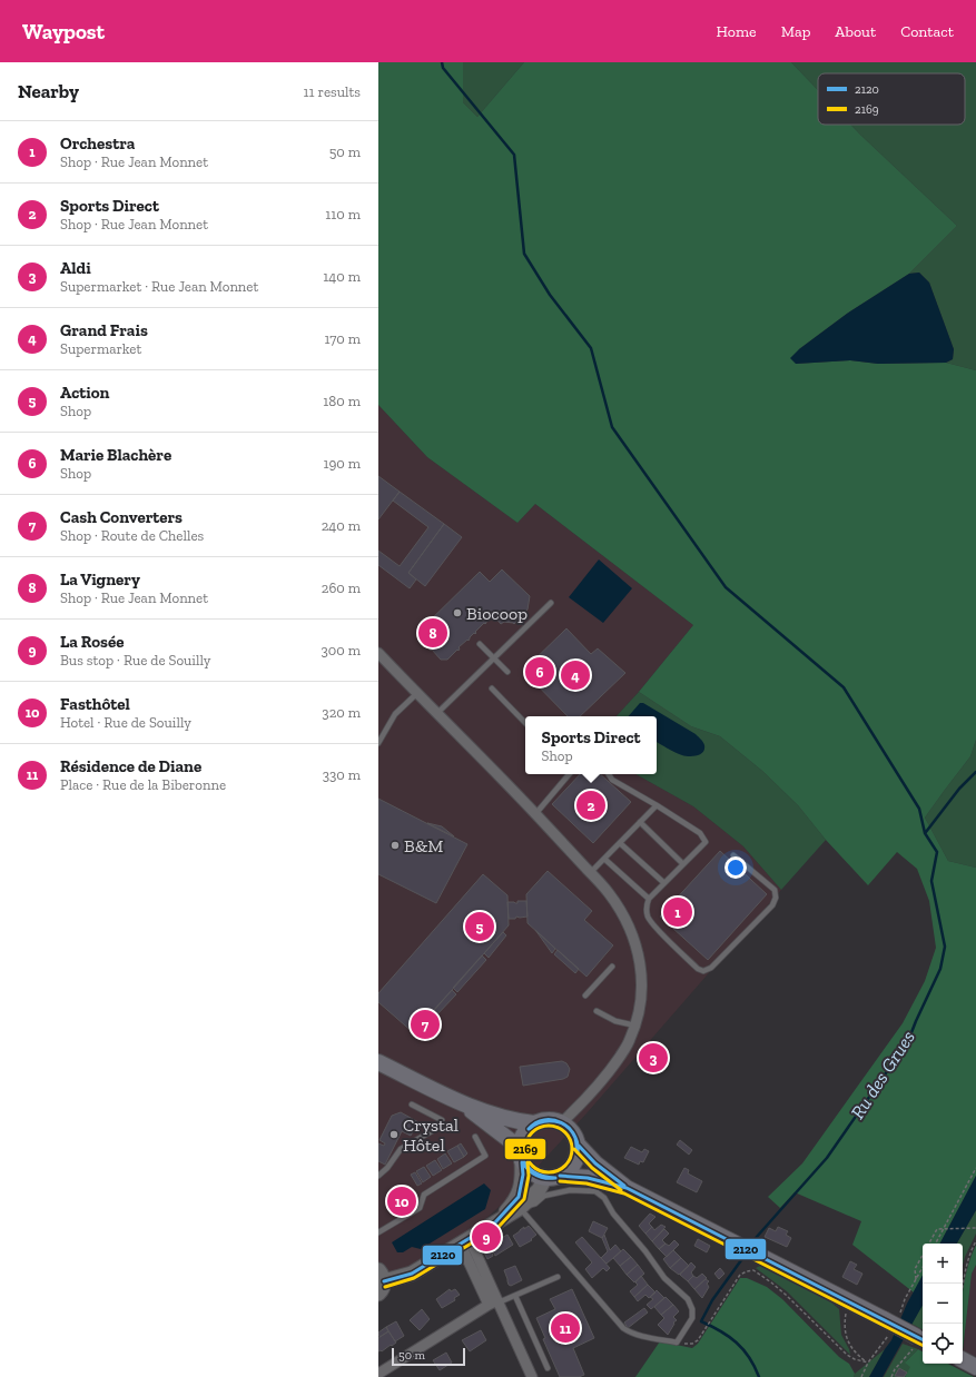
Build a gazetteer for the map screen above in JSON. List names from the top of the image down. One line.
{"water":["Ru des Grues"],"places":["Biocoop","B&M","Crystal Hôtel"],"lines":["transit line 2120","transit line 2169"],"legend":["2120","2169"],"scale_bar":"50 m","page":{"header":"Waypost","nav":["Home","Map","About","Contact"],"heading":["Nearby","11 results"],"list":[{"mark":"1","name":"Orchestra","note":"Shop · Rue Jean Monnet","value":"50 m"},{"mark":"2","name":"Sports Direct","note":"Shop · Rue Jean Monnet","value":"110 m"},{"mark":"3","name":"Aldi","note":"Supermarket · Rue Jean Monnet","value":"140 m"},{"mark":"4","name":"Grand Frais","note":"Supermarket","value":"170 m"},{"mark":"5","name":"Action","note":"Shop","value":"180 m"},{"mark":"6","name":"Marie Blachère","note":"Shop","value":"190 m"},{"mark":"7","name":"Cash Converters","note":"Shop · Route de Chelles","value":"240 m"},{"mark":"8","name":"La Vignery","note":"Shop · Rue Jean Monnet","value":"260 m"},{"mark":"9","name":"La Rosée","note":"Bus stop · Rue de Souilly","value":"300 m"},{"mark":"10","name":"Fasthôtel","note":"Hotel · Rue de Souilly","value":"320 m"},{"mark":"11","name":"Résidence de Diane","note":"Place · Rue de la Biberonne","value":"330 m"}],"pins":["8","6","4","2","1","5","7","3","10","9","11"],"popup":["Sports Direct","Shop"],"map_buttons":["+","−"],"scale":"50 m"}}
